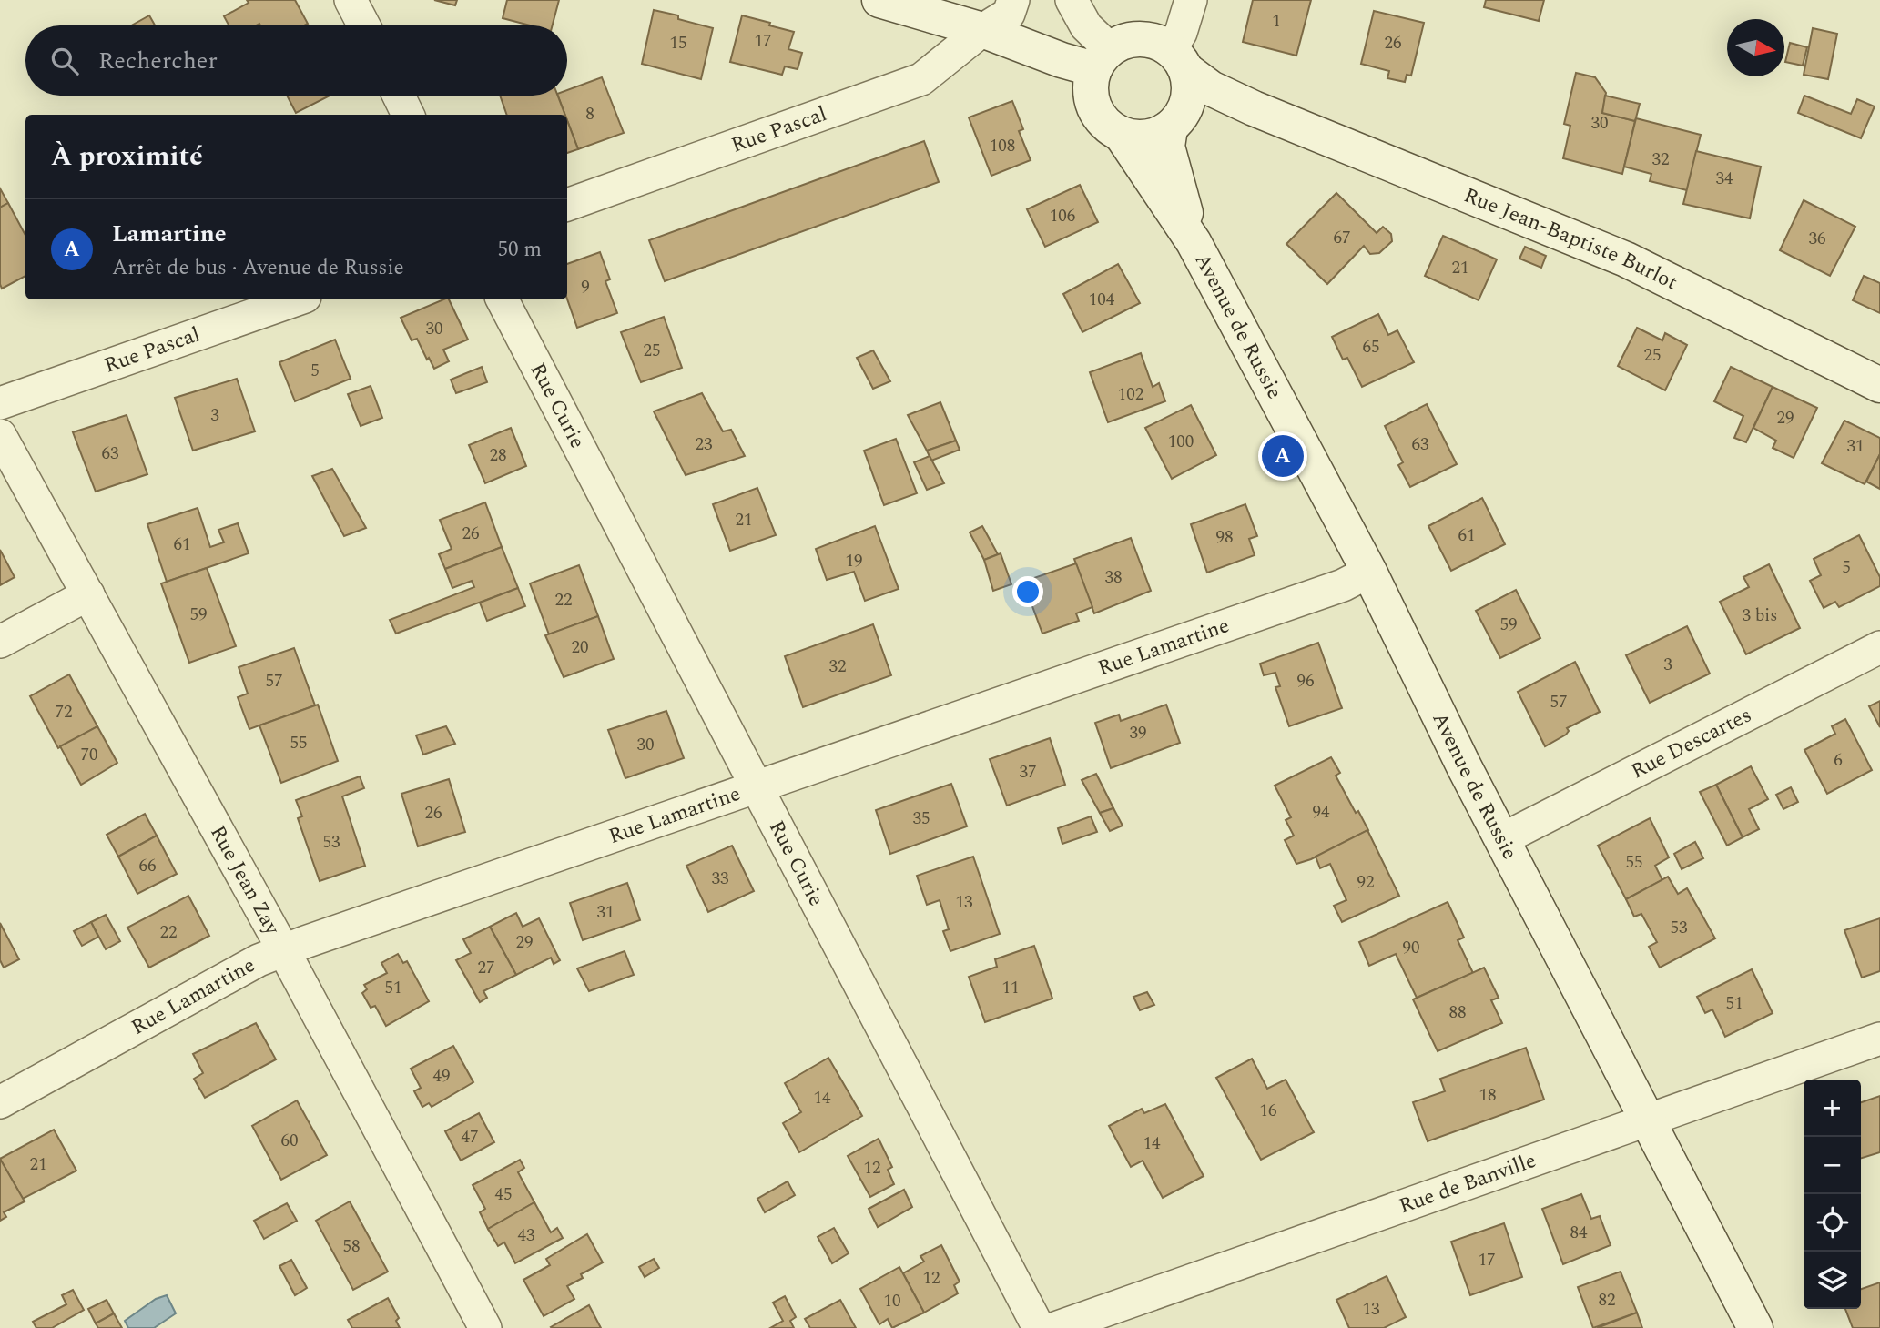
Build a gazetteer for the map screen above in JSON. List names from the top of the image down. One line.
{"streets":{"street":["Rue Pascal","Rue Jean-Baptiste Burlot","Avenue de Russie","Rue Curie","Rue Lamartine","Rue Descartes","Rue Jean Zay","Rue de Banville"]},"crossings":[["Rue Jean-Baptiste Burlot","Avenue de Russie"],["Avenue de Russie","Rue Lamartine"],["Avenue de Russie","Rue Descartes"],["Avenue de Russie","Rue de Banville"],["Rue Curie","Rue Lamartine"],["Rue Lamartine","Rue Jean Zay"]],"house_numbers":["1","17","15","26","8","30","108","32","34","106","67","36","21","9","104","30","65","25","25","5","102","3","29","100","23","63","31","63","28","21","26","61","98","61","19","5","38","22","59","3 bis","59","20","3","32","57","96","57","72","39","55","30","70","6","37","94","26","35","53","55","66","33","92","13","31","53","22","29","90","27","51","11","51","88","49","18","14","16","47","60","14","21","12","45","84","43","58","17","12","82","10","13"],"north":"right","page":{"search":"Rechercher","heading":"À proximité","list":[{"mark":"A","name":"Lamartine","note":"Arrêt de bus · Avenue de Russie","value":"50 m"}],"pins":"A","map_buttons":["+","−"]}}
